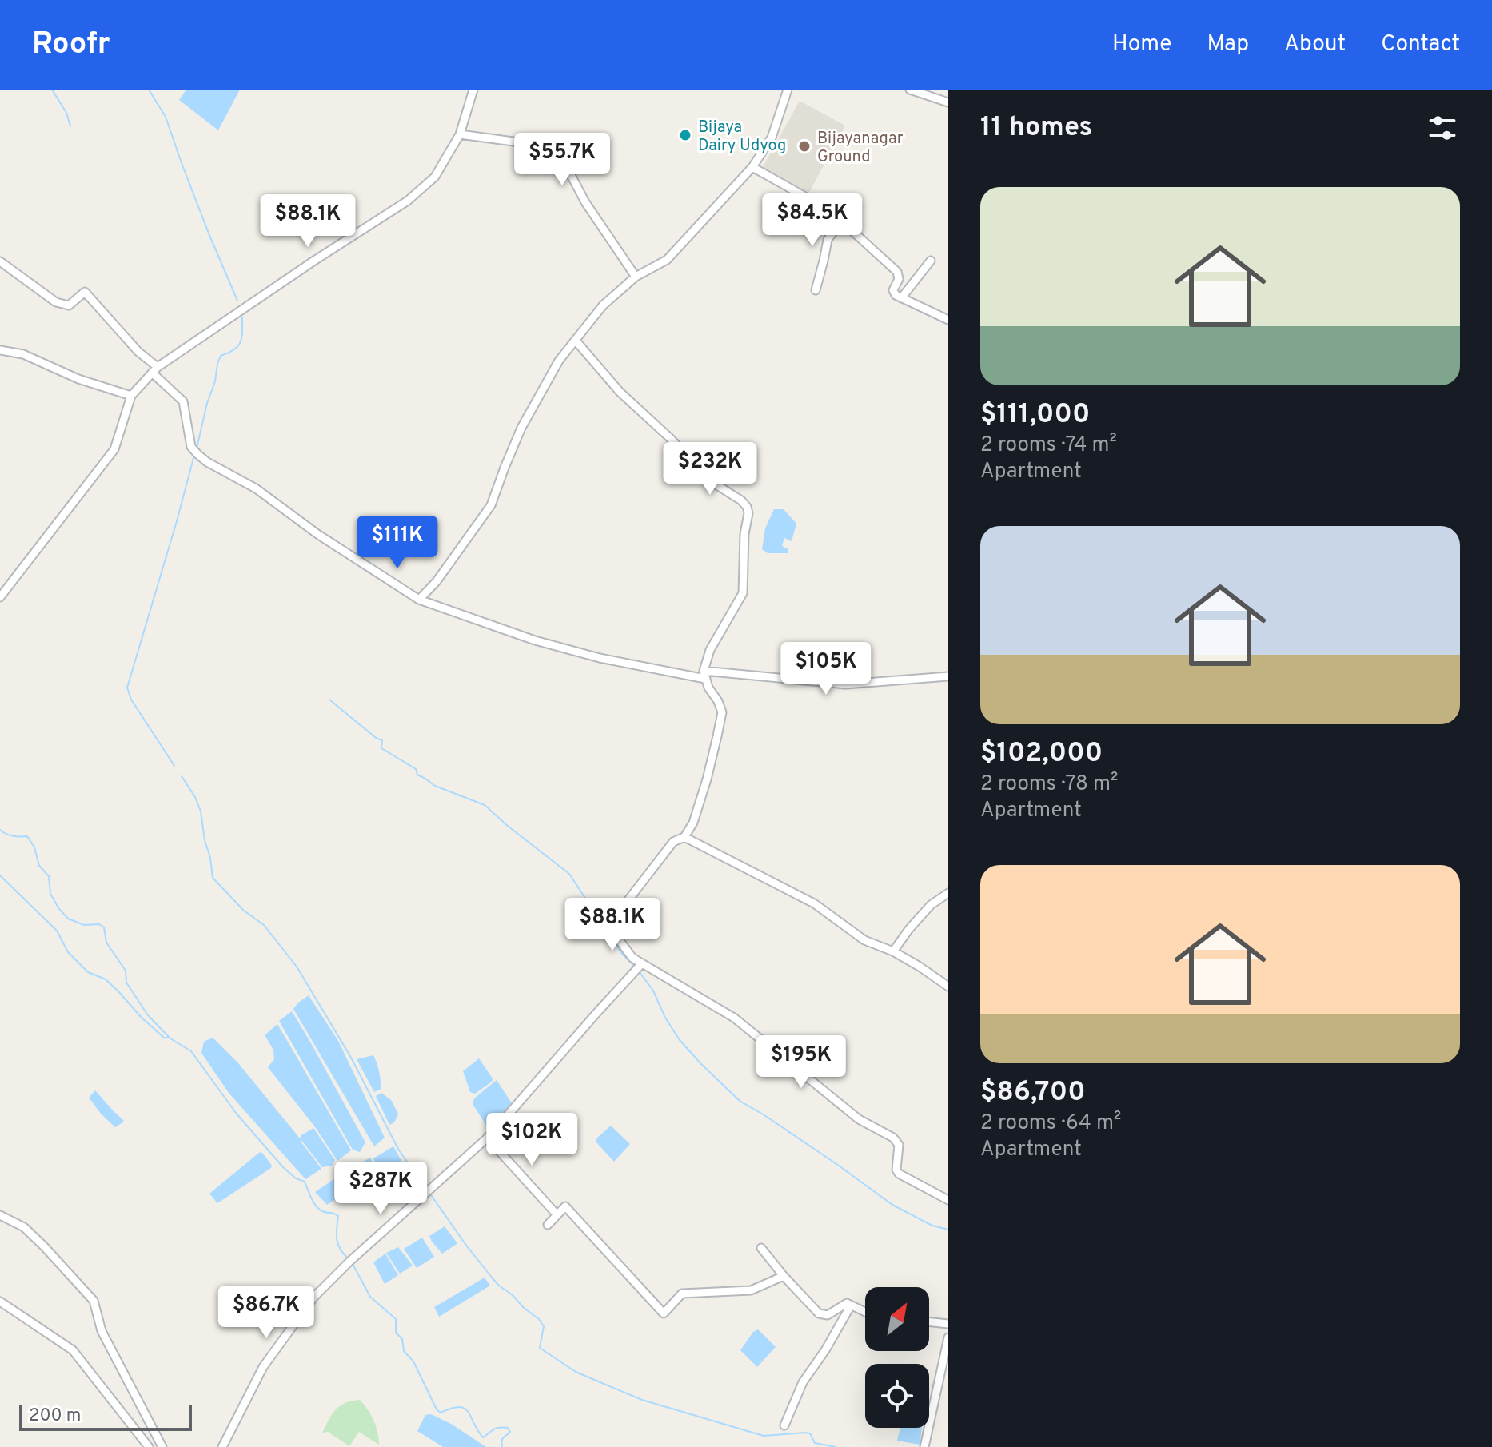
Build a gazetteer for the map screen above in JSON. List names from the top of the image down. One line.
{"places":["Bijaya Dairy Udyog","Bijayanagar Ground"],"scale_bar":"200 m","north":"top right","page":{"header":"Roofr","nav":["Home","Map","About","Contact"],"heading":"11 homes","price":["$55.7K","$84.5K","$88.1K","$232K","$111K","$105K","$88.1K","$195K","$102K","$287K","$86.7K"],"list":[{"name":"$111,000","note":"2 rooms · 74 m² · Apartment"},{"name":"$102,000","note":"2 rooms · 78 m² · Apartment"},{"name":"$86,700","note":"2 rooms · 64 m² · Apartment"}],"scale":"200 m"}}
